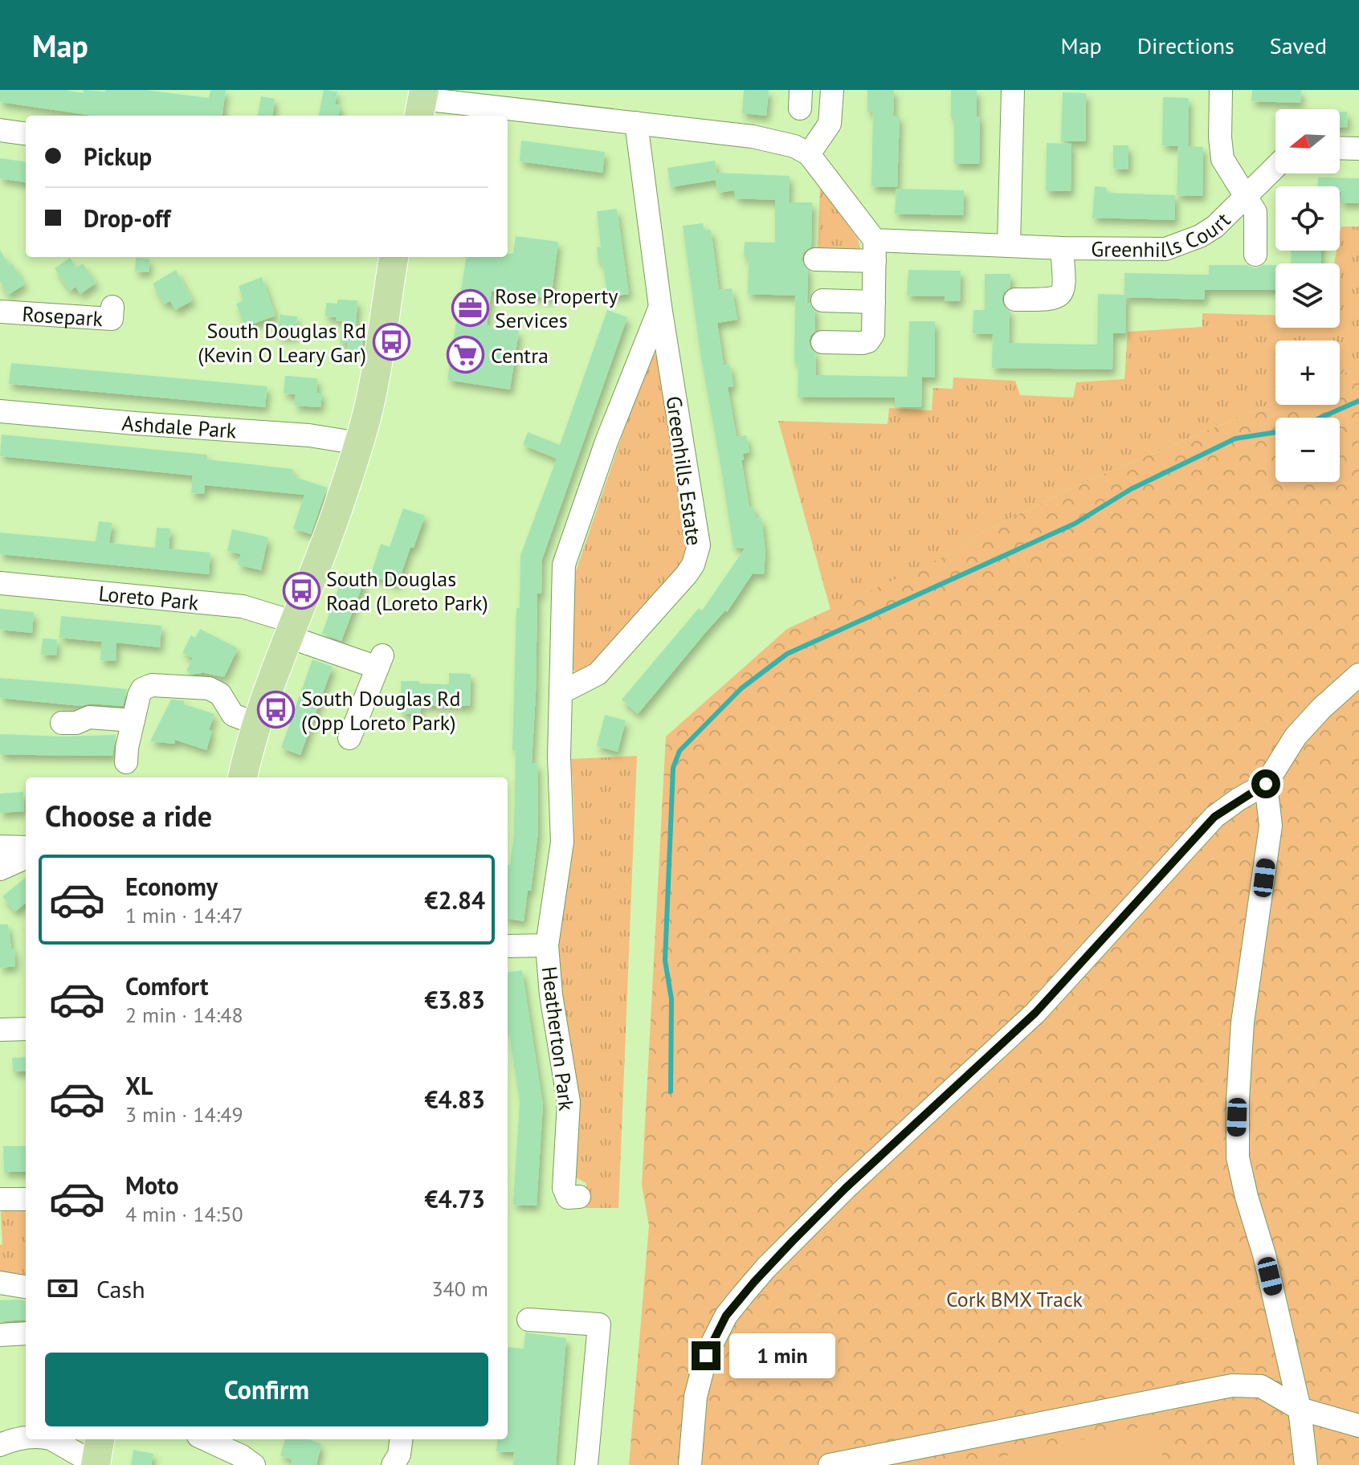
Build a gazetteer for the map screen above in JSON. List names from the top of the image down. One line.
{"streets":{"street":["Greenhills Court","Rosepark","Ashdale Park","Greenhills Estate","Loreto Park","Heatherton Park"]},"crossings":[["Greenhills Estate","Heatherton Park"]],"parks":["Cork BMX Track"],"places":{"office":["Rose Property Services"],"bus stop":["South Douglas Rd (Kevin O Leary Gar)","South Douglas Road (Loreto Park)","South Douglas Rd (Opp Loreto Park)"],"supermarket":["Centra"]},"north":"left","page":{"header":"Map","nav":["Map","Directions","Saved"],"map_buttons":["+","−"],"banner":["Pickup","Drop-off"],"heading":"Choose a ride","list":[{"name":"Economy","note":"1 min · 14:47","value":"€2.84"},{"name":"Comfort","note":"2 min · 14:48","value":"€3.83"},{"name":"XL","note":"3 min · 14:49","value":"€4.83"},{"name":"Moto","note":"4 min · 14:50","value":"€4.73"}],"pay":["Cash","340 m"],"bubble":"1 min","buttons":"Confirm"}}
